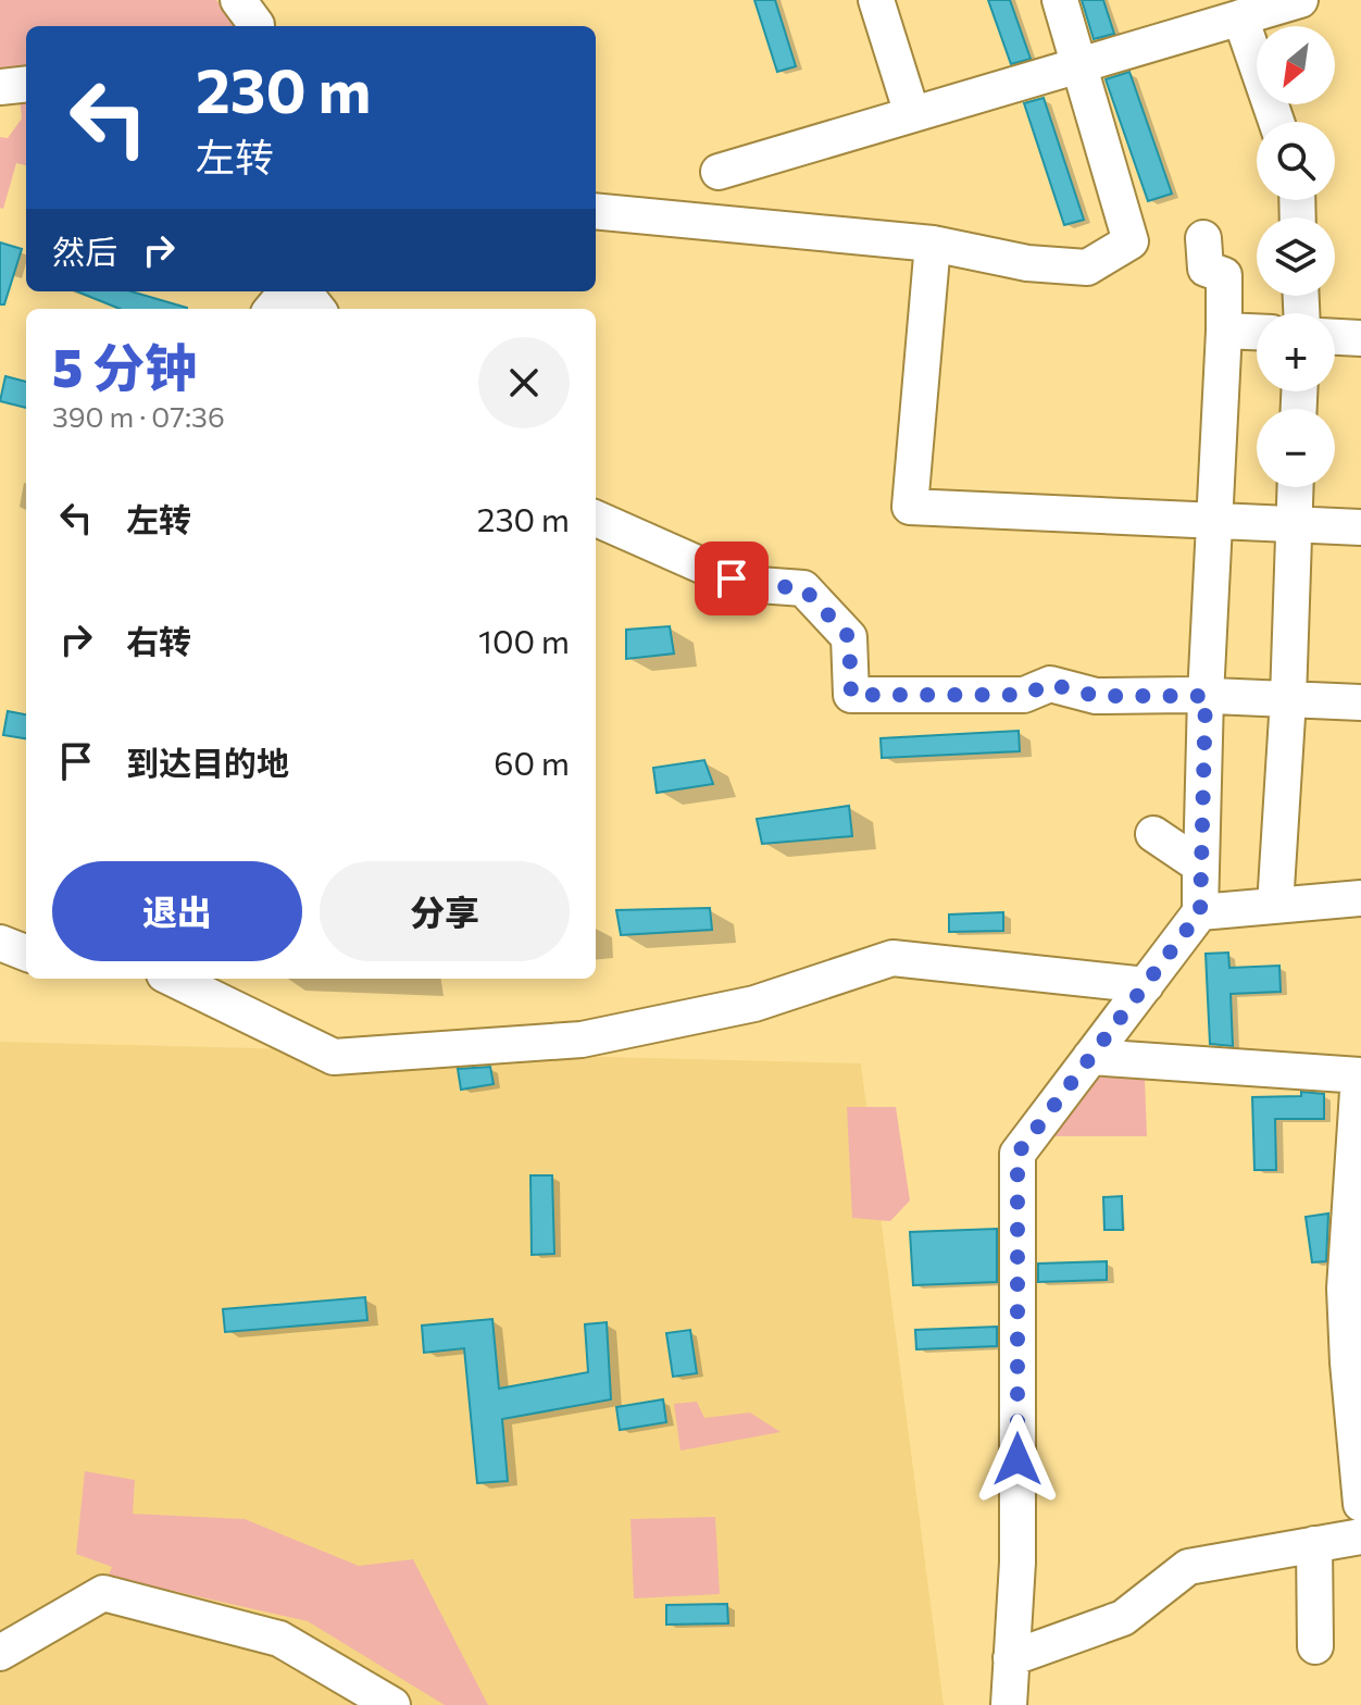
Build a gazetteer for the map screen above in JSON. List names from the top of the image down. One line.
{"north":"bottom left","page":{"map_buttons":["+","−"],"turn":["230 m","左转"],"then":"然后","heading":["5 分钟","390 m · 07:36"],"list":[{"name":"左转","value":"230 m"},{"name":"右转","value":"100 m"},{"name":"到达目的地","value":"60 m"}],"buttons":["退出","分享"]}}
